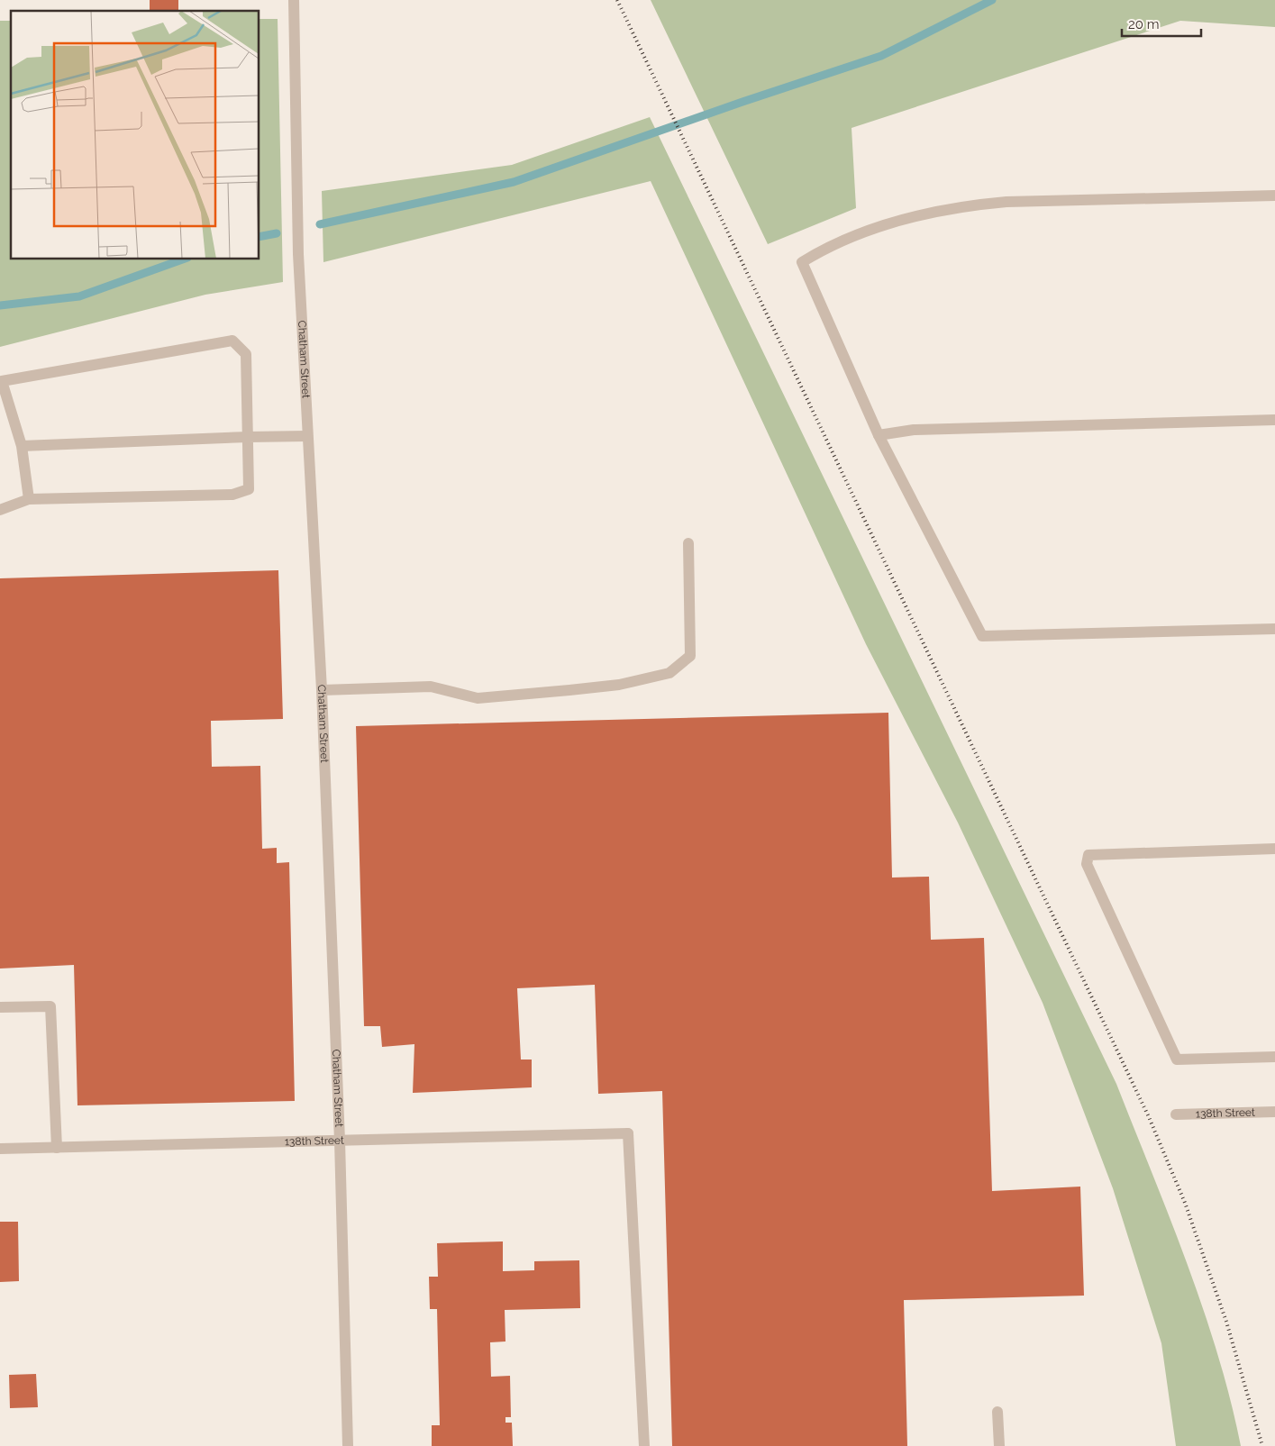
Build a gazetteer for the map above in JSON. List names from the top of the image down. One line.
{"streets":{"street":["Chatham Street","138th Street"]},"crossings":[["Chatham Street","138th Street"]],"scale_bar":"20 m"}
